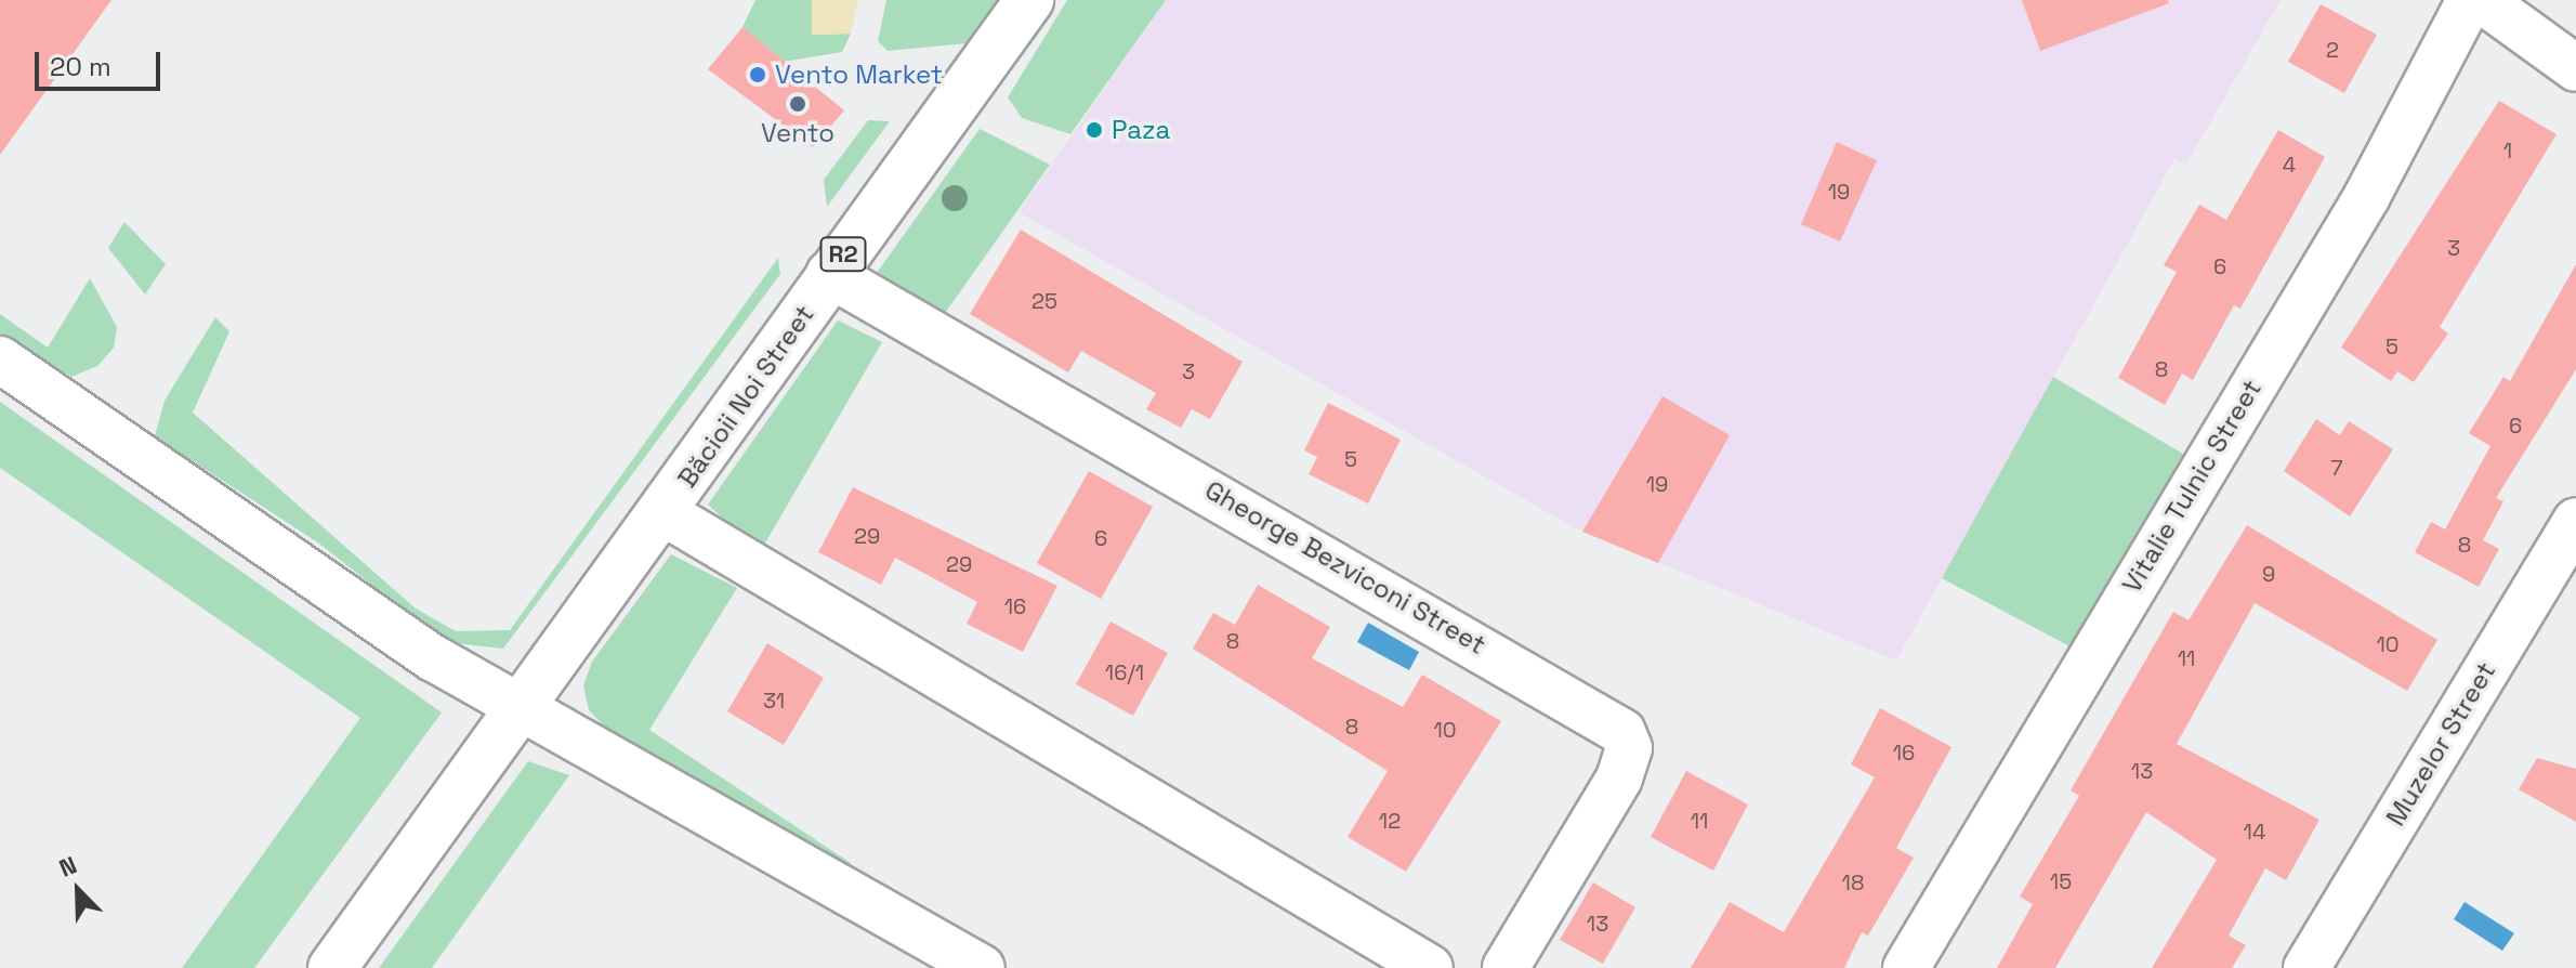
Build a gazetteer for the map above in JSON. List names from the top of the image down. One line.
{"streets":{"main road":["R2","Băcioii Noi Street"],"street":["Vitalie Tulnic Street","Gheorge Bezviconi Street","Muzelor Street"]},"crossings":[["Băcioii Noi Street","Gheorge Bezviconi Street"]],"places":["Vento Market","Vento","Paza"],"house_numbers":["2","1","4","19","3","6","25","5","8","3","6","5","7","19","29","6","8","29","9","16","8","10","11","16/1","31","8","10","16","13","12","11","14","15","18","13"],"scale_bar":"20 m","north":"top left"}
